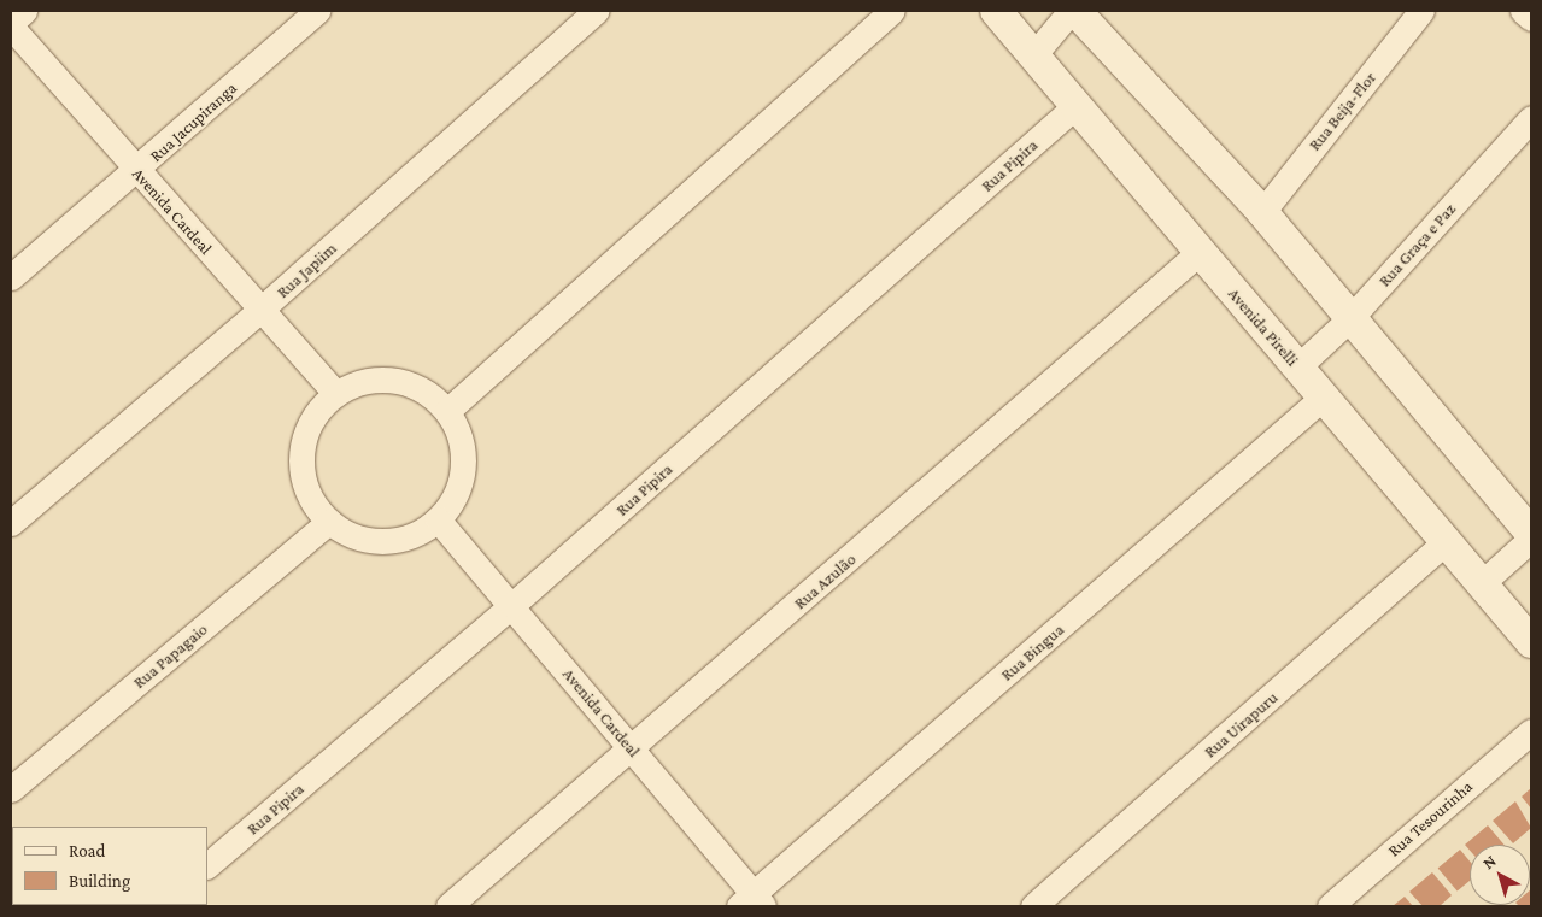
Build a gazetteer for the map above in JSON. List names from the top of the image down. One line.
{"streets":{"street":["Rua Beija-Flor","Rua Jacupiranga","Rua Pipira","Avenida Cardeal","Rua Graça e Paz","Rua Japiim","Avenida Pirelli","Rua Azulão","Rua Bingua","Rua Papagaio","Rua Uirapuru","Rua Tesourinha"]},"crossings":[["Rua Jacupiranga","Avenida Cardeal"],["Rua Pipira","Avenida Cardeal"],["Rua Pipira","Avenida Pirelli"],["Avenida Cardeal","Rua Japiim"],["Avenida Cardeal","Rua Azulão"],["Avenida Cardeal","Rua Bingua"],["Avenida Cardeal","Rua Papagaio"],["Rua Graça e Paz","Avenida Pirelli"],["Avenida Pirelli","Rua Azulão"],["Avenida Pirelli","Rua Bingua"],["Avenida Pirelli","Rua Uirapuru"]],"legend":["Road","Building"],"north":"top left"}
